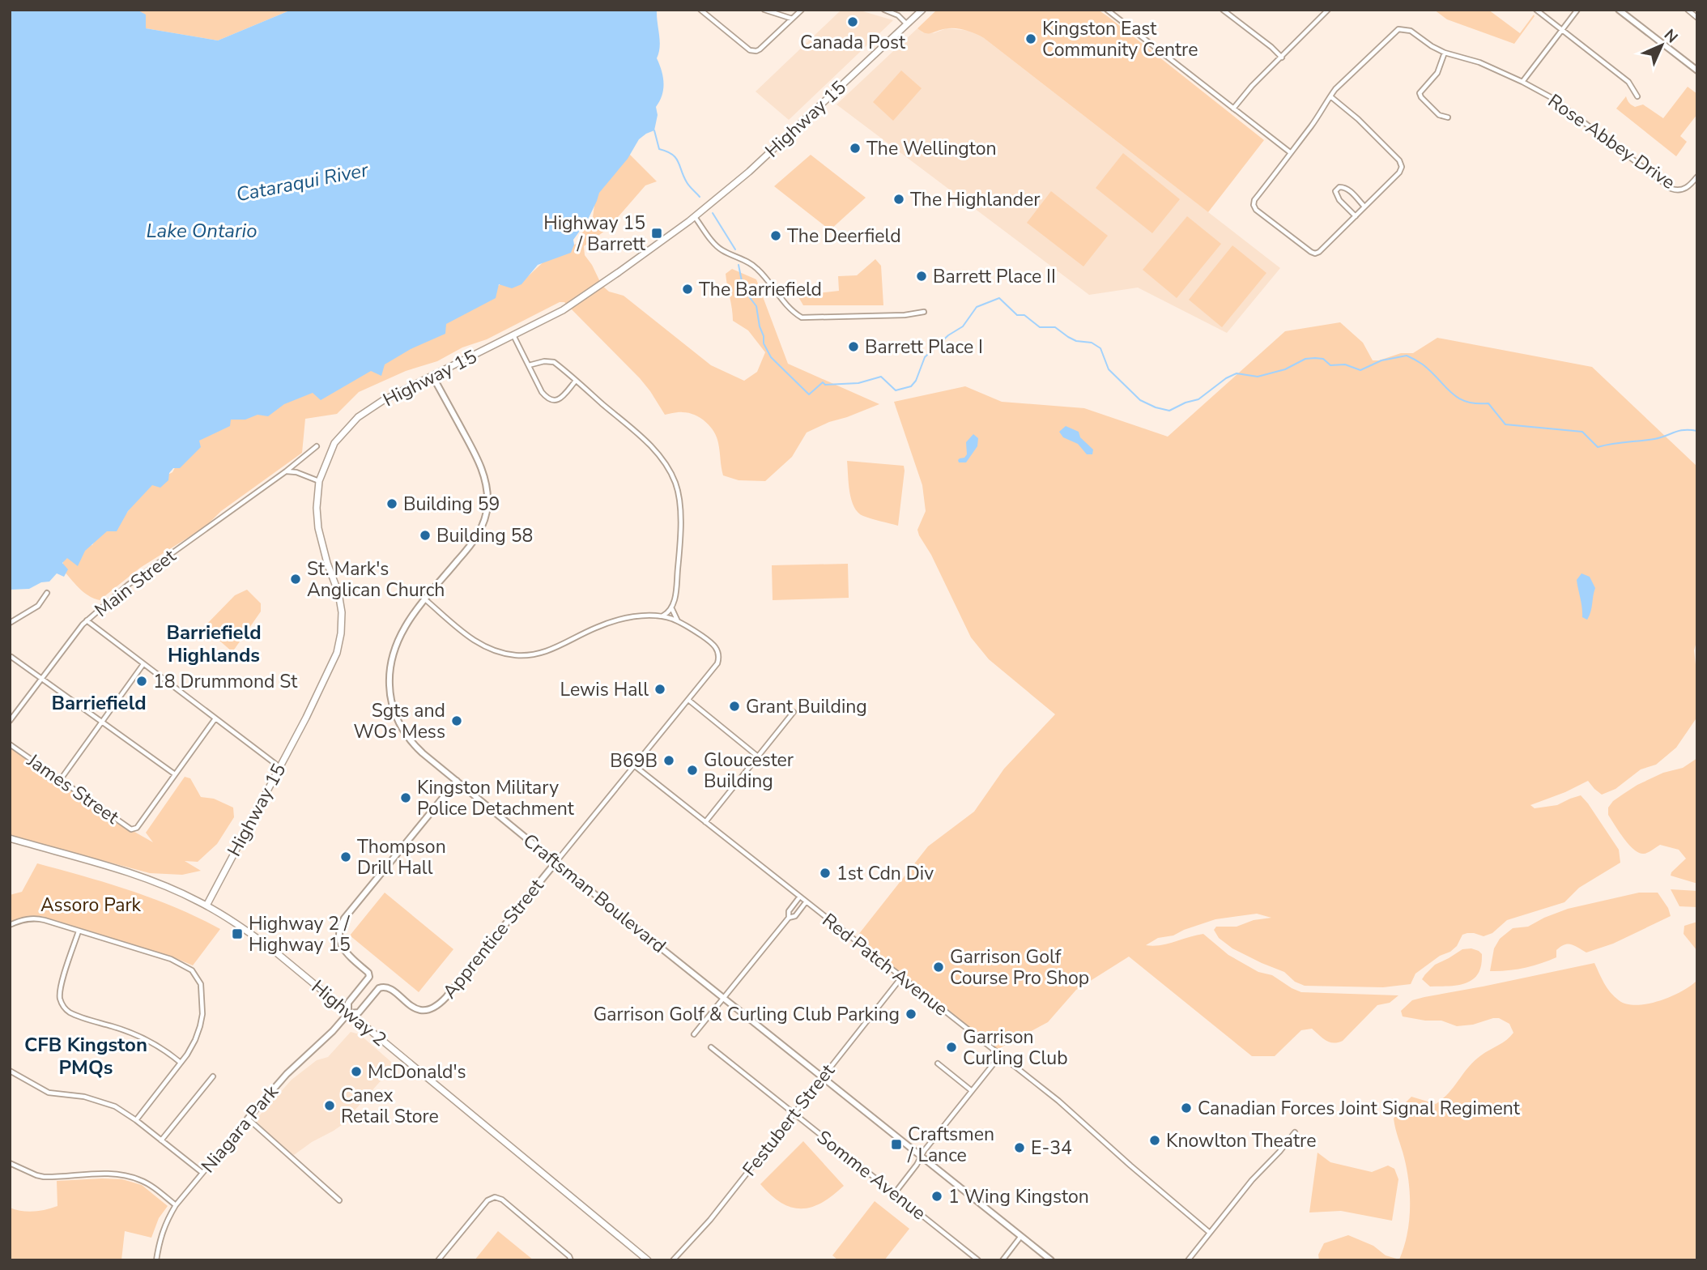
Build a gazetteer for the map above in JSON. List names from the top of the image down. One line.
{"streets":{"main road":["Highway 15","Highway 2"],"street":["Rose Abbey Drive","Main Street","James Street","Craftsman Boulevard","Apprentice Street","Red Patch Avenue","Festubert Street","Niagara Park","Somme Avenue"]},"crossings":[["Highway 15","Craftsman Boulevard"],["Highway 15","Highway 2"],["Craftsman Boulevard","Apprentice Street"],["Craftsman Boulevard","Festubert Street"],["Apprentice Street","Red Patch Avenue"],["Apprentice Street","Highway 2"],["Apprentice Street","Niagara Park"],["Red Patch Avenue","Festubert Street"],["Highway 2","Niagara Park"],["Festubert Street","Somme Avenue"]],"districts":["Barriefield Highlands","Barriefield","CFB Kingston PMQs"],"water":["Cataraqui River","Lake Ontario"],"parks":["Assoro Park"],"places":{"other":["Canada Post","Kingston East Community Centre","The Wellington","The Highlander","The Deerfield","Barrett Place II","The Barriefield","Barrett Place I","Building 59","Building 58","St. Mark's Anglican Church","18 Drummond St","Lewis Hall","Grant Building","Sgts and WOs Mess","B69B","Gloucester Building","Kingston Military Police Detachment","Thompson Drill Hall","1st Cdn Div","Garrison Golf Course Pro Shop","Garrison Golf & Curling Club Parking","Garrison Curling Club","McDonald's","Canex Retail Store","Canadian Forces Joint Signal Regiment","Knowlton Theatre","E-34","1 Wing Kingston"],"transit":["Highway 15 / Barrett","Highway 2 / Highway 15","Craftsmen / Lance"]},"north":"top right"}
